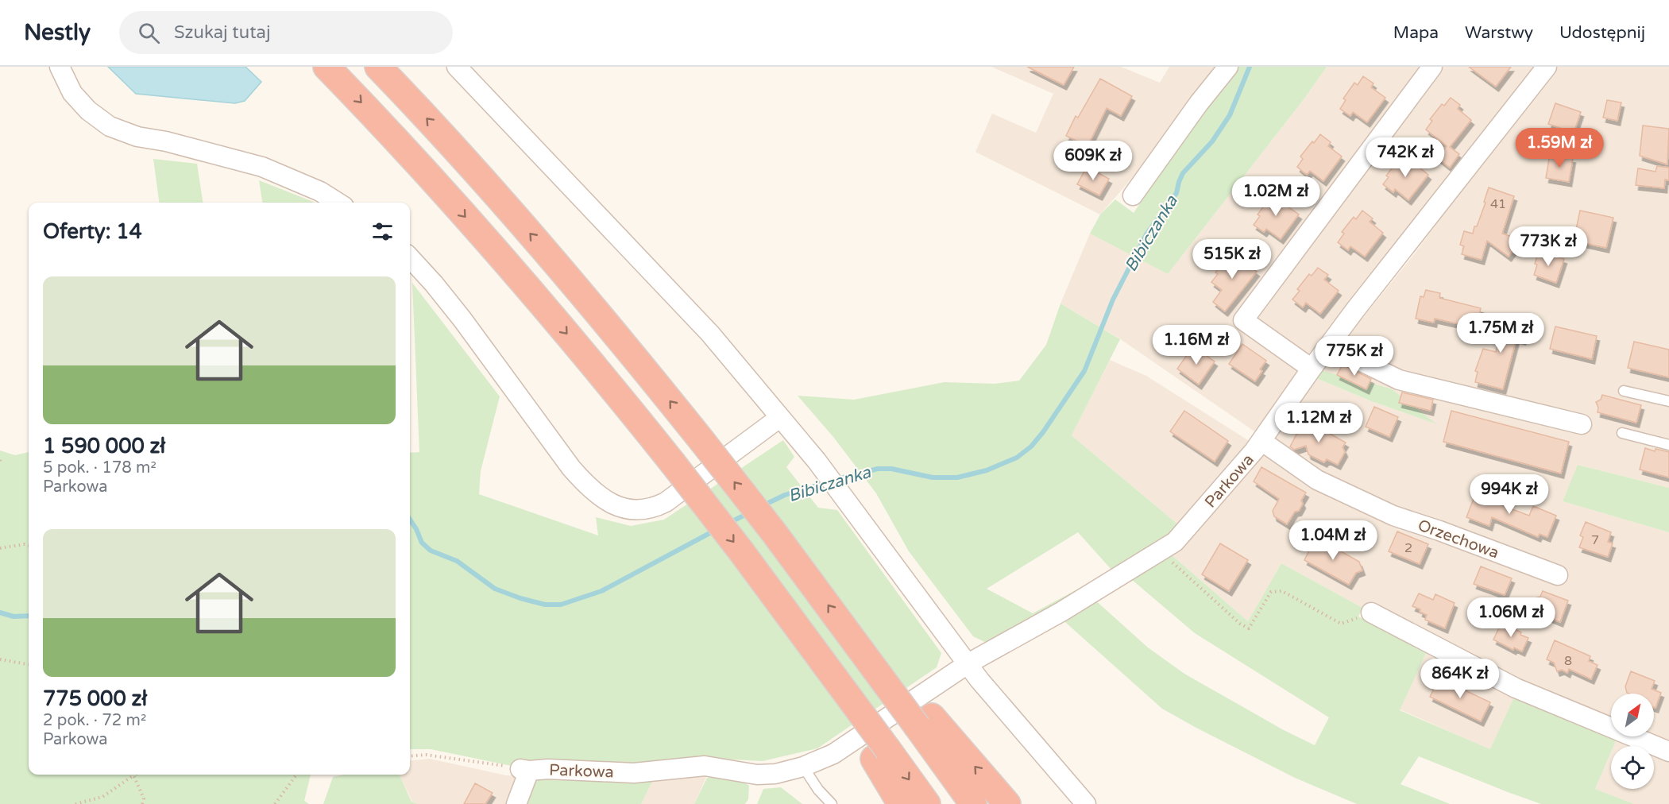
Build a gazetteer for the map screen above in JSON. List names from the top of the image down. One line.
{"streets":{"street":["Parkowa","Orzechowa"]},"crossings":[["Parkowa","Orzechowa"]],"water":["Bibiczanka"],"house_numbers":["41","7","2","8"],"north":"top right","page":{"header":"Nestly","search":"Szukaj tutaj","nav":["Mapa","Warstwy","Udostępnij"],"price":["1.59M zł","742K zł","609K zł","1.02M zł","773K zł","515K zł","1.75M zł","1.16M zł","775K zł","1.12M zł","994K zł","1.04M zł","1.06M zł","864K zł"],"heading":"Oferty: 14","list":[{"name":"1 590 000 zł","note":"5 pok. · 178 m² · Parkowa"},{"name":"775 000 zł","note":"2 pok. · 72 m² · Parkowa"}]}}
